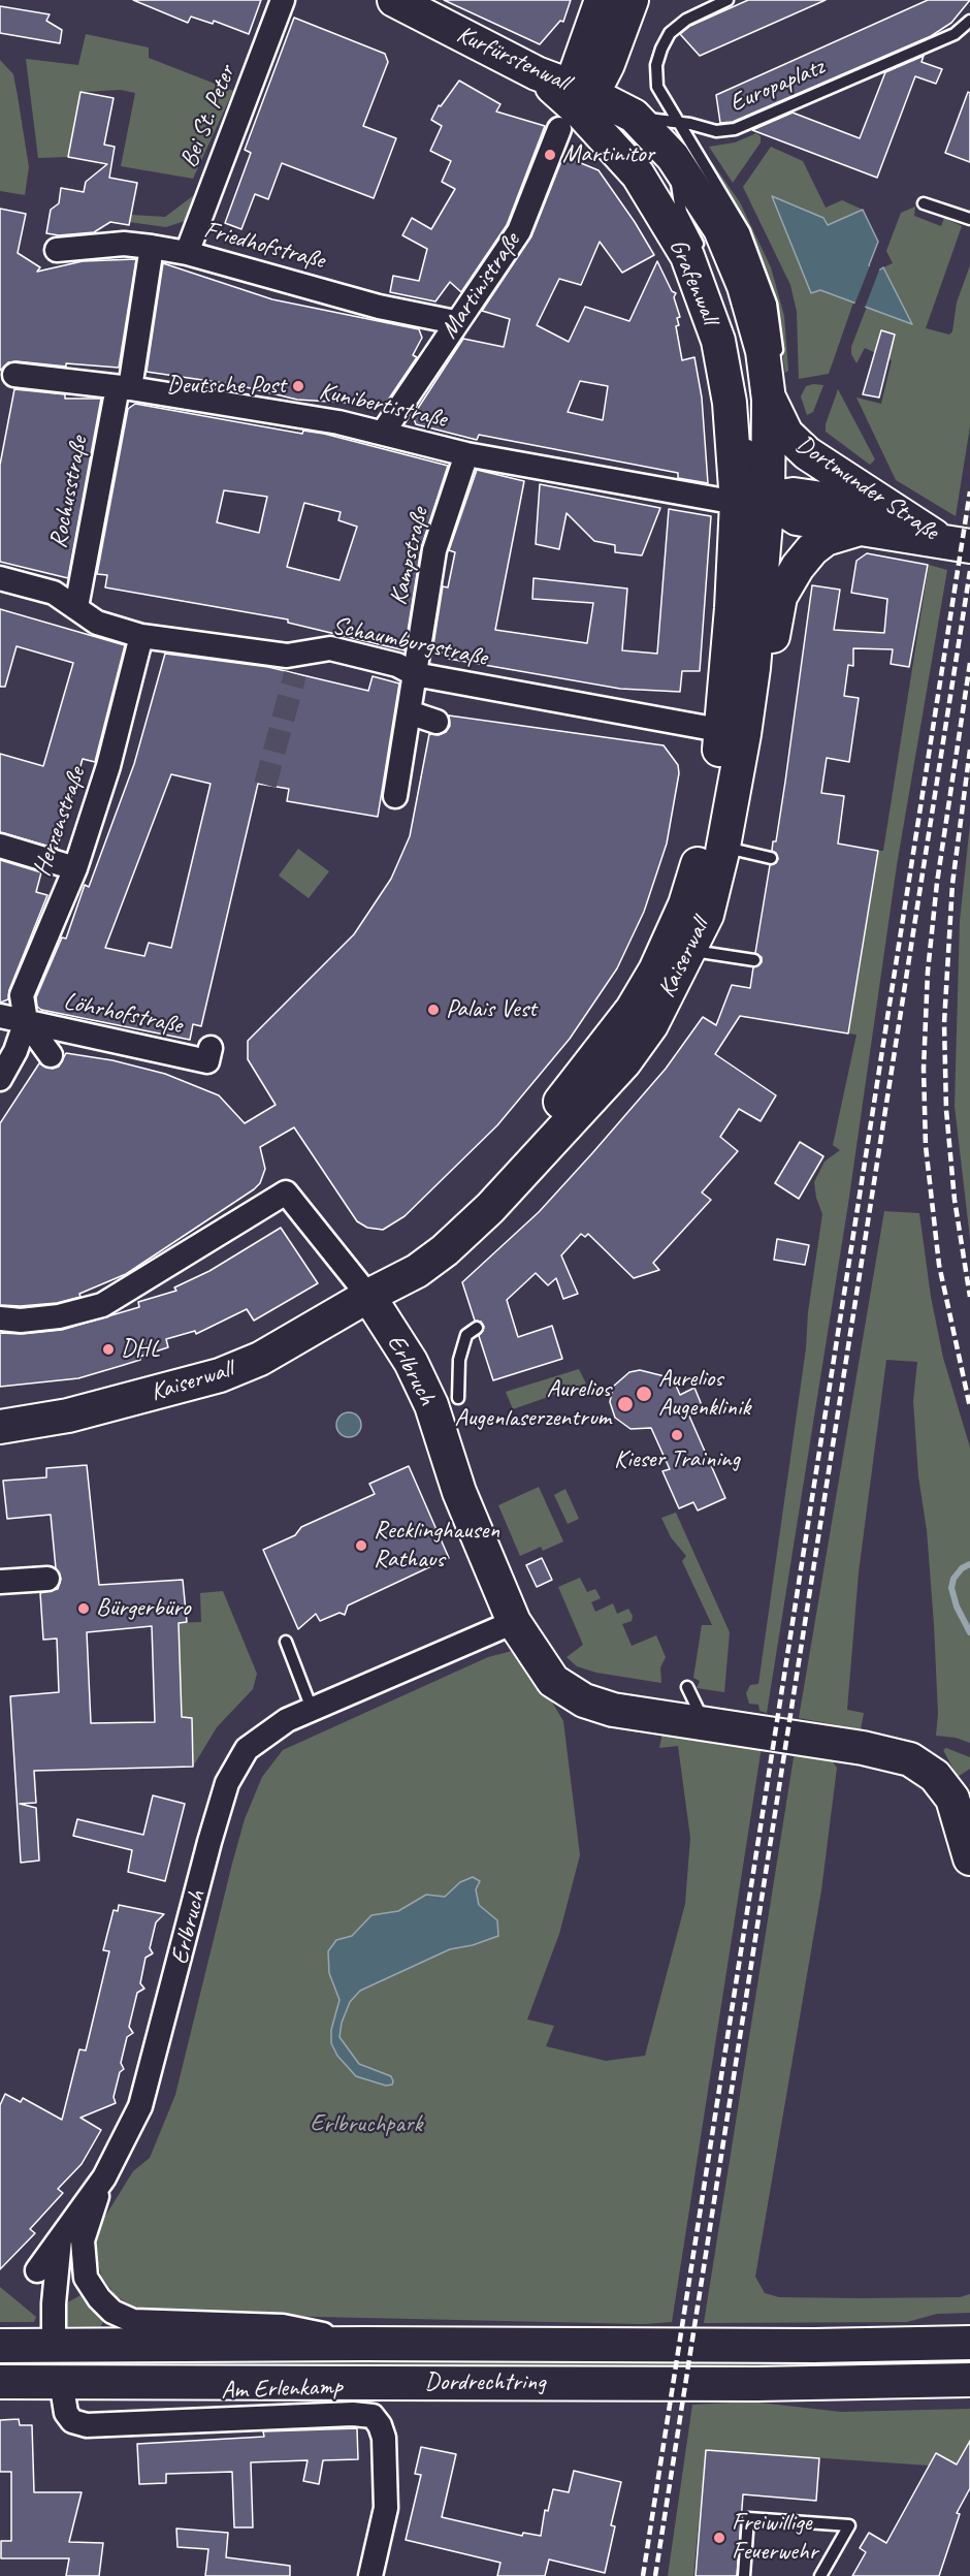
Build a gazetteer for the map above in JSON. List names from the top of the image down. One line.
{"streets":{"main road":["Kurfürstenwall","Grafenwall","Martinistraße","Dortmunder Straße","Kaiserwall","Erlbruch","Dordrechtring"],"street":["Bei St. Peter","Friedhofstraße","Kunibertistraße","Rochusstraße","Kampstraße","Schaumburgstraße","Herrenstraße","Löhrhofstraße","Am Erlenkamp"],"lane":["Europaplatz"]},"crossings":[["Kurfürstenwall","Europaplatz"],["Kurfürstenwall","Grafenwall"],["Kurfürstenwall","Martinistraße"],["Europaplatz","Grafenwall"],["Bei St. Peter","Friedhofstraße"],["Friedhofstraße","Martinistraße"],["Friedhofstraße","Rochusstraße"],["Grafenwall","Martinistraße"],["Grafenwall","Kunibertistraße"],["Grafenwall","Dortmunder Straße"],["Grafenwall","Kaiserwall"],["Martinistraße","Kunibertistraße"],["Kunibertistraße","Dortmunder Straße"],["Kunibertistraße","Rochusstraße"],["Kunibertistraße","Kampstraße"],["Kunibertistraße","Kaiserwall"],["Dortmunder Straße","Kaiserwall"],["Rochusstraße","Schaumburgstraße"],["Kampstraße","Schaumburgstraße"],["Schaumburgstraße","Herrenstraße"],["Schaumburgstraße","Kaiserwall"],["Herrenstraße","Löhrhofstraße"],["Kaiserwall","Erlbruch"],["Erlbruch","Dordrechtring"],["Dordrechtring","Am Erlenkamp"]],"parks":["Erlbruchpark"],"places":["Martinitor","Deutsche Post","Palais Vest","DHL","Aurelios Augenklinik","Aurelios Augenlaserzentrum","Kieser Training","Recklinghausen Rathaus","Bürgerbüro","Freiwillige Feuerwehr"]}
